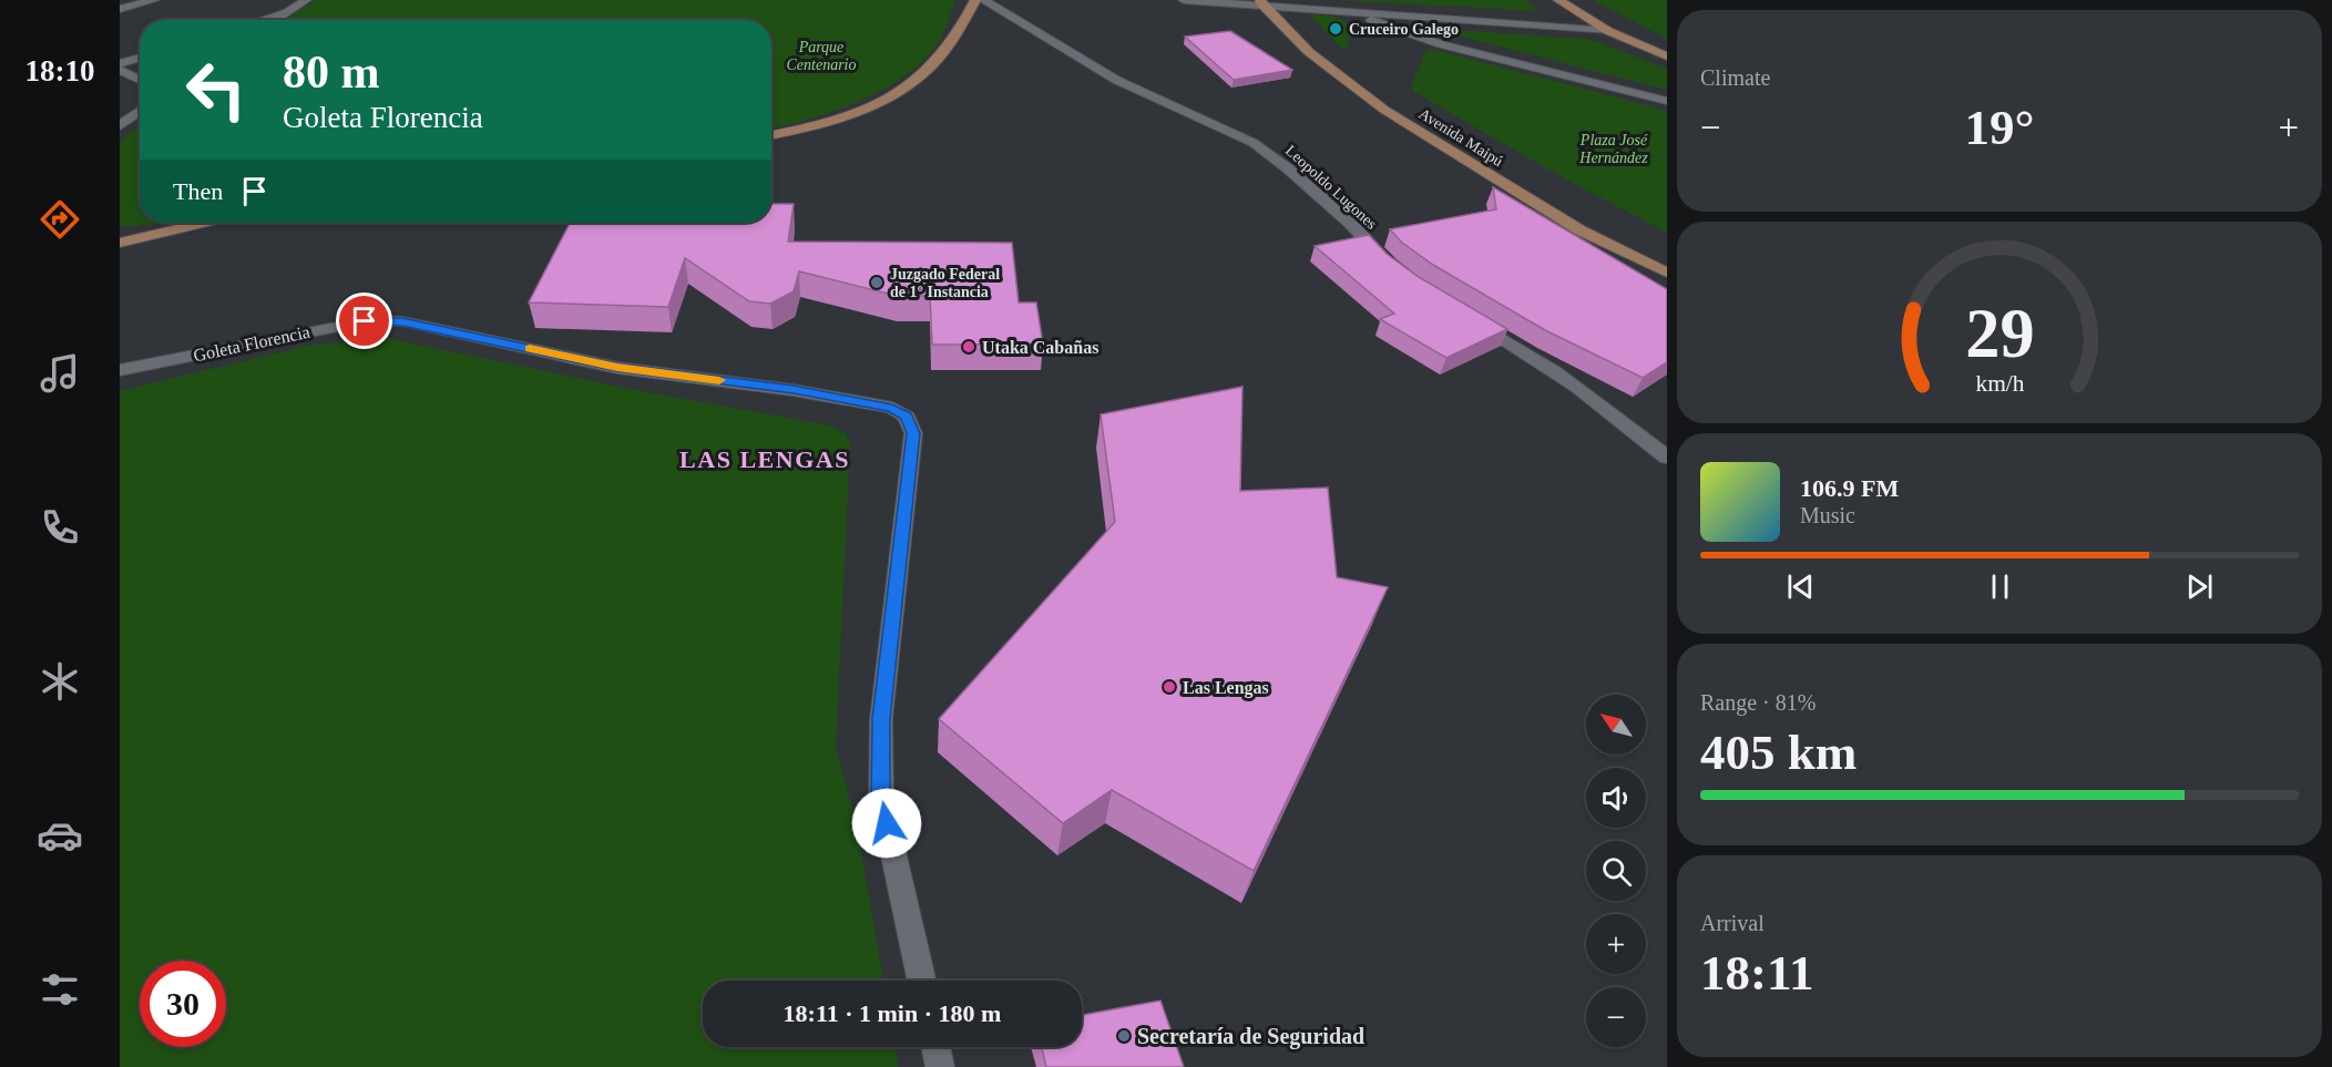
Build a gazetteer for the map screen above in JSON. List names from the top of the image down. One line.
{"streets":{"main road":["Avenida Maipú"],"street":["Leopoldo Lugones","Goleta Florencia"]},"districts":["LAS LENGAS"],"parks":["Parque Centenario","Plaza José Hernández"],"places":["Cruceiro Galego","Juzgado Federal de 1° Instancia","Utaka Cabañas","Las Lengas","Secretaría de Seguridad"],"north":"top left","page":{"tabs":"18:10","tile":["Climate",["Range · 81%","405 km"],["Arrival","18:11"]],"turn":["80 m","Goleta Florencia"],"heat":["−","19°","+"],"then":"Then","song":["106.9 FM","Music"],"map_buttons":["+","−"],"limit":"30","trip":"18:11 · 1 min · 180 m","gauge":["29","km/h"]}}
